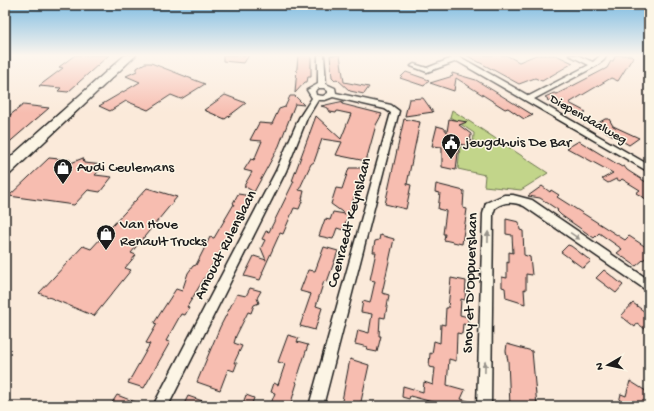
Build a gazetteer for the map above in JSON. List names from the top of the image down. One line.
{"streets":{"street":["Diependaalweg","Coenraedt Keynslaan","Arnoudt Rulenslaan","Snoy et D'Oppuerslaan"]},"places":{"public building":["jeugdhuis De Bar"],"shop":["Audi Ceulemans","Van Hove Renault Trucks"]},"north":"left"}
